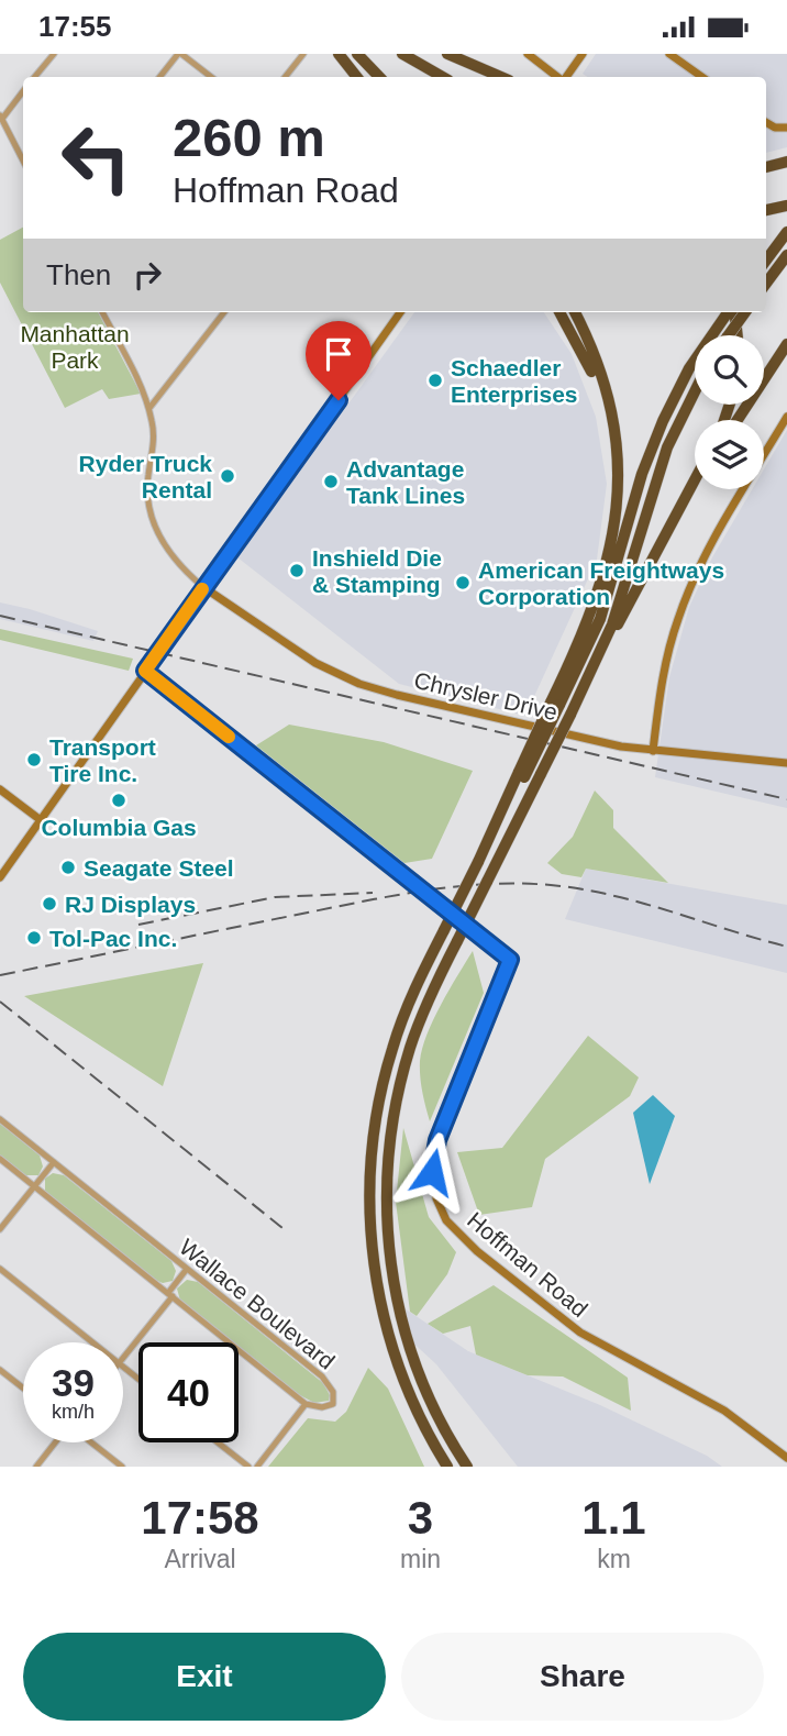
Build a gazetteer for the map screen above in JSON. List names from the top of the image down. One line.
{"streets":{"street":["Chrysler Drive","Hoffman Road","Wallace Boulevard"]},"parks":["Manhattan Park"],"places":["Schaedler Enterprises","Ryder Truck Rental","Advantage Tank Lines","Inshield Die & Stamping","American Freightways Corporation","Transport Tire Inc.","Columbia Gas","Seagate Steel","RJ Displays","Tol-Pac Inc."],"page":{"status":"17:55","turn":["260 m","Hoffman Road"],"then":"Then","speed":"39 km/h","limit":"40","eta":["17:58","Arrival","3","min","1.1","km"],"buttons":["Exit","Share"]}}
